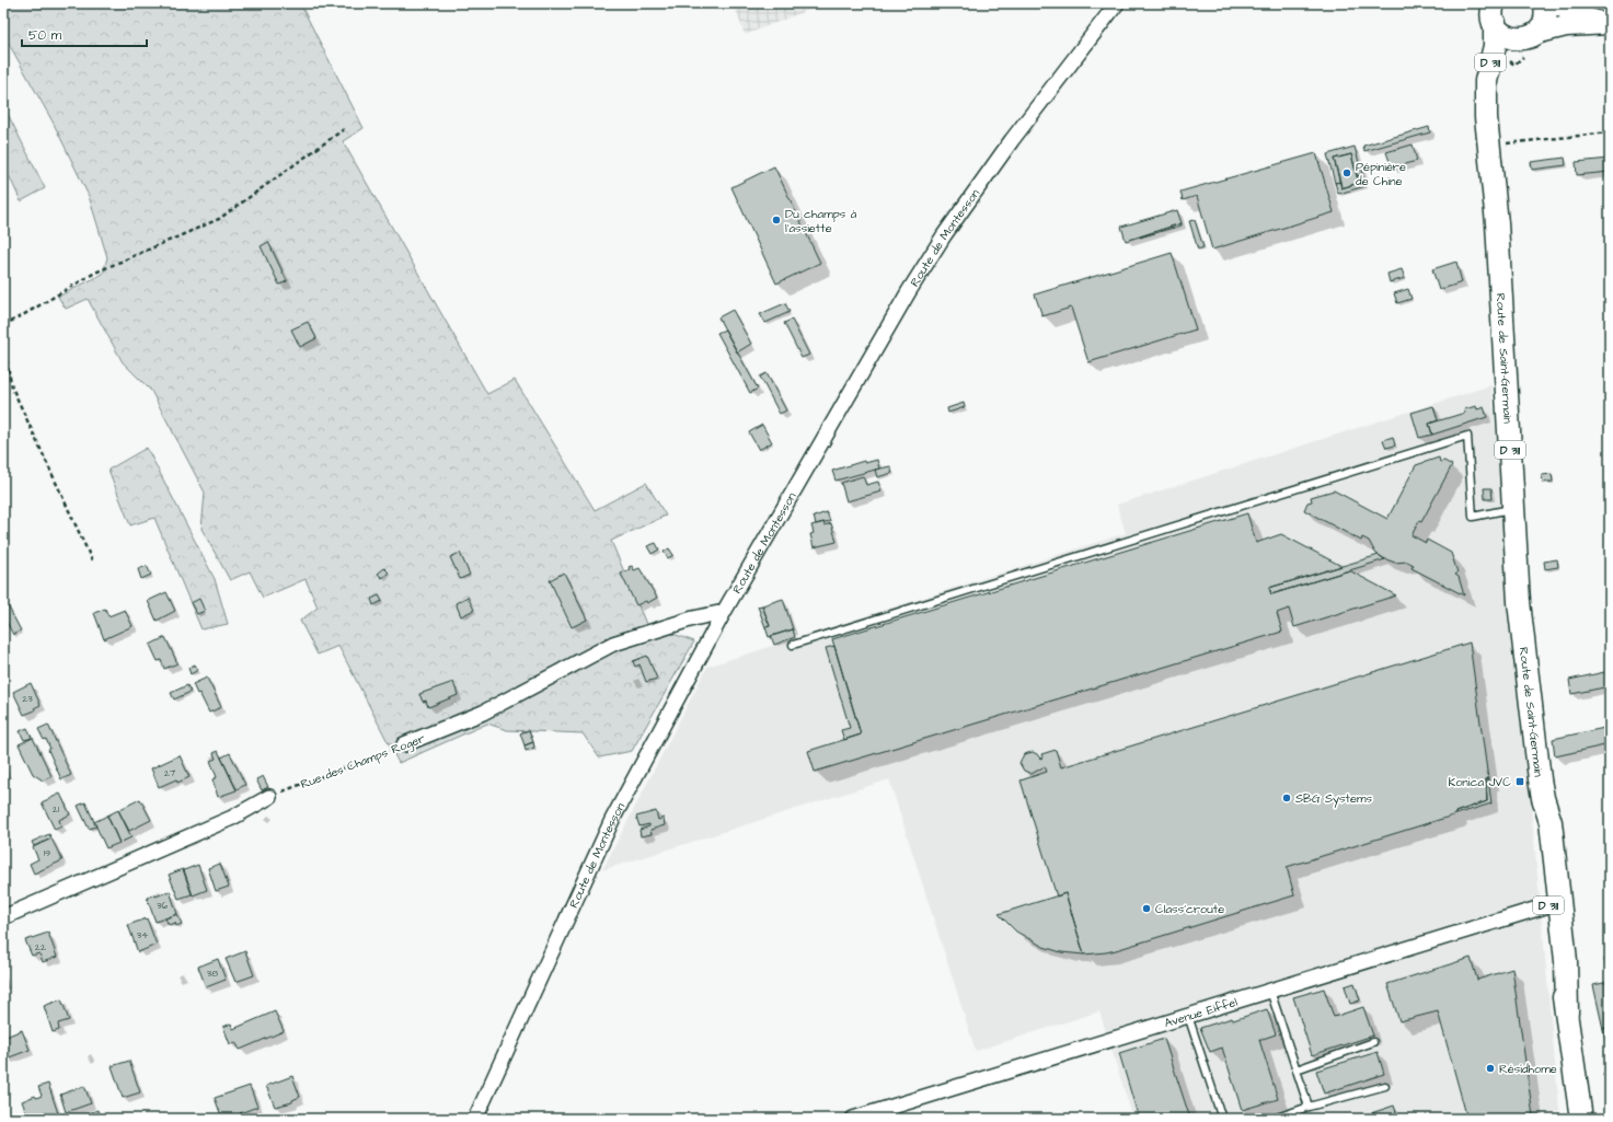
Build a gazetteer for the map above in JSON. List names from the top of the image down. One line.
{"streets":{"main road":["D 311","Route de Saint-Germain"],"street":["Route de Montesson","Rue des Champs Roger","Avenue Eiffel"]},"crossings":[["Route de Montesson","Rue des Champs Roger"],["Route de Saint-Germain","Avenue Eiffel"]],"places":{"other":["Pépinière de Chine","Du champs à l'assiette","SBG Systems","Class'croute","Résidhome"],"transit":["Konica JVC"]},"house_numbers":["23","27","21","19","36","34","22","38"],"scale_bar":"50 m"}
